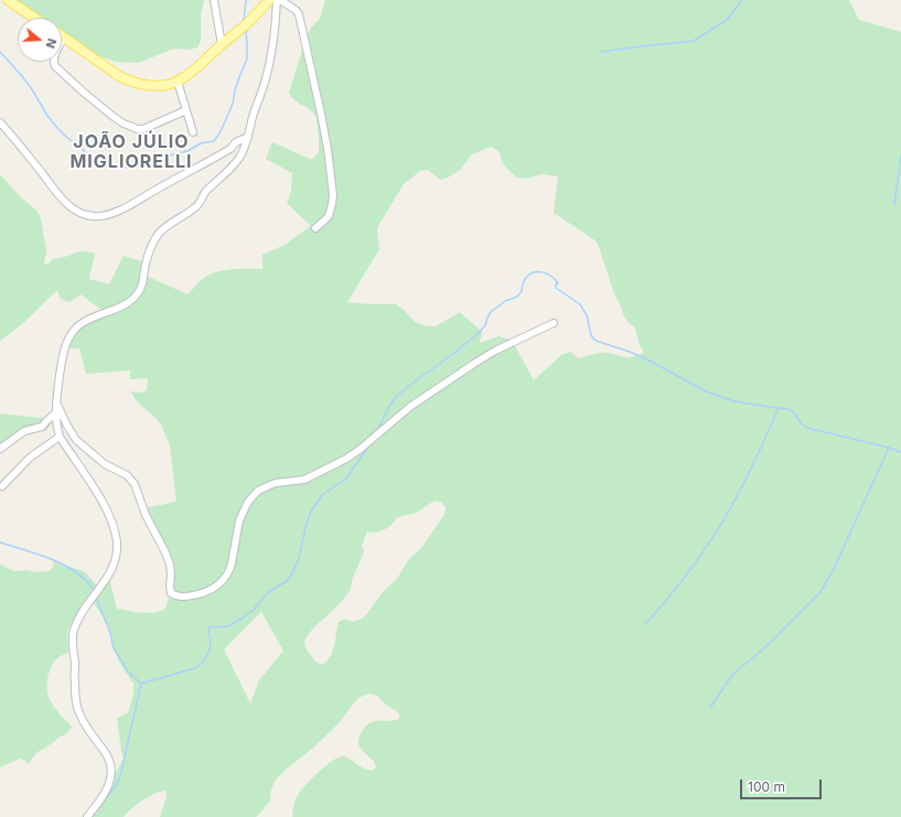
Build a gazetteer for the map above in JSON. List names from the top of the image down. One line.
{"districts":["JOÃO JÚLIO MIGLIORELLI"],"scale_bar":"100 m","north":"right"}
